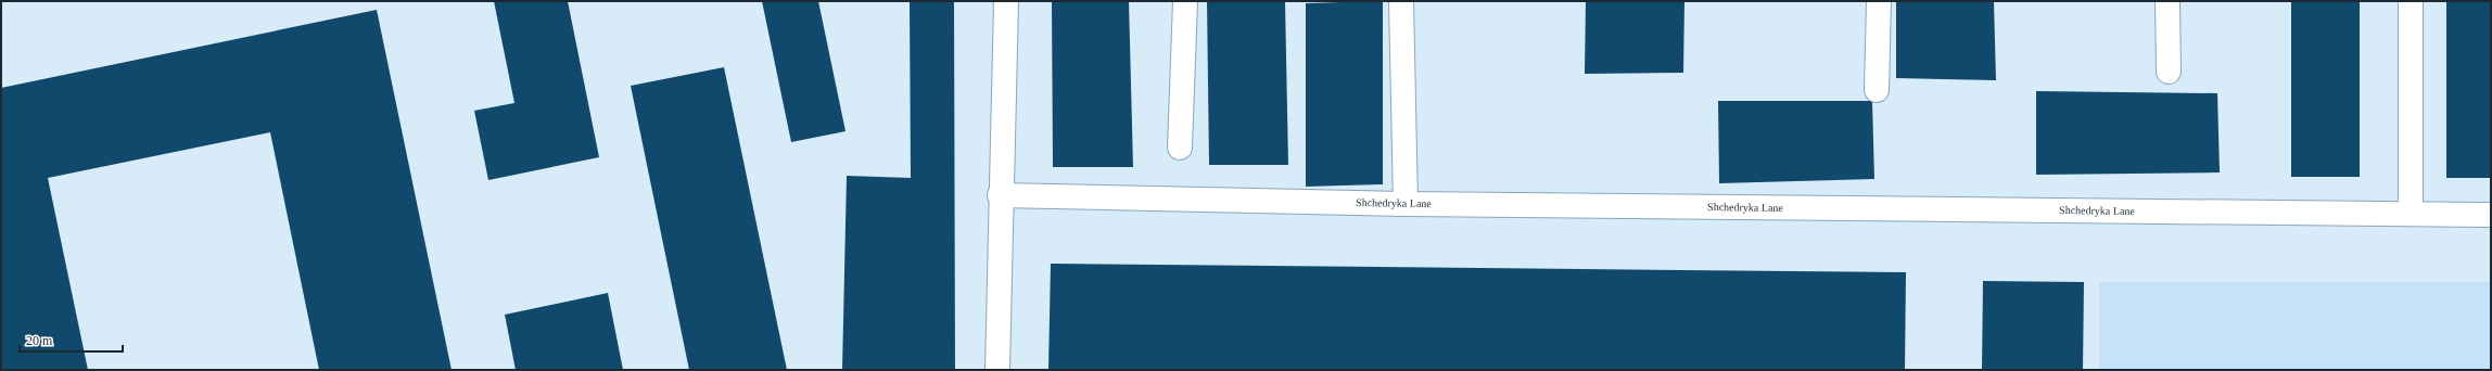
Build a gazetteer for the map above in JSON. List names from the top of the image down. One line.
{"streets":{"street":["Shchedryka Lane"]},"scale_bar":"20 m"}
